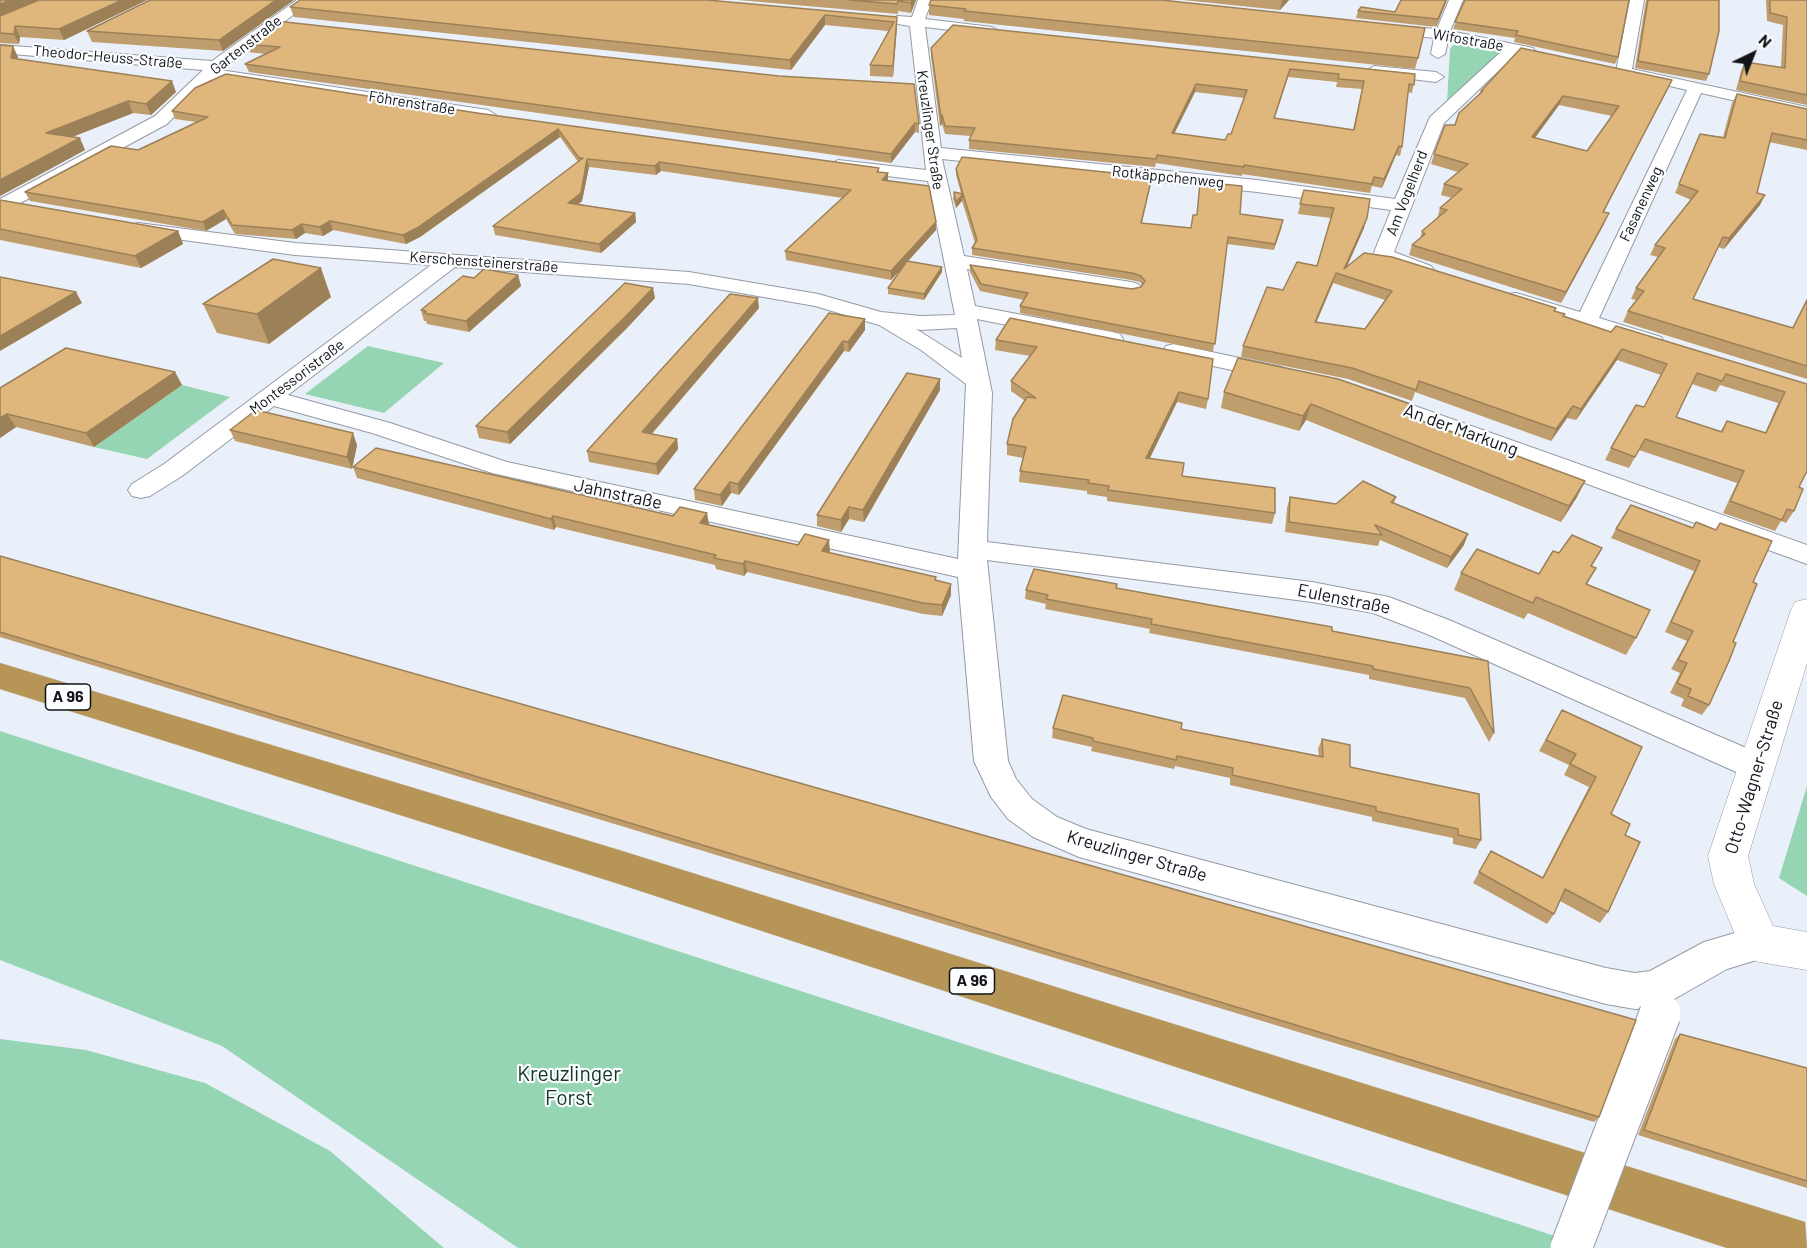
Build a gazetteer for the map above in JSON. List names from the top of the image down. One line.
{"streets":{"highway":["A 96"],"street":["Wifostraße","Gartenstraße","Theodor-Heuss-Straße","Föhrenstraße","Kreuzlinger Straße","Rotkäppchenweg","Am Vogelherd","Fasanenweg","Kerschensteinerstraße","Montessoristraße","An der Markung","Jahnstraße","Eulenstraße","Otto-Wagner-Straße"]},"crossings":[["Gartenstraße","Theodor-Heuss-Straße"],["Gartenstraße","Föhrenstraße"],["Theodor-Heuss-Straße","Föhrenstraße"],["Kreuzlinger Straße","Rotkäppchenweg"],["Kreuzlinger Straße","Kerschensteinerstraße"],["Kreuzlinger Straße","Jahnstraße"],["Kreuzlinger Straße","Eulenstraße"],["Rotkäppchenweg","Am Vogelherd"],["Kerschensteinerstraße","Montessoristraße"],["Montessoristraße","Jahnstraße"],["Jahnstraße","Eulenstraße"],["Eulenstraße","Otto-Wagner-Straße"]],"parks":["Kreuzlinger Forst"],"north":"top right"}
